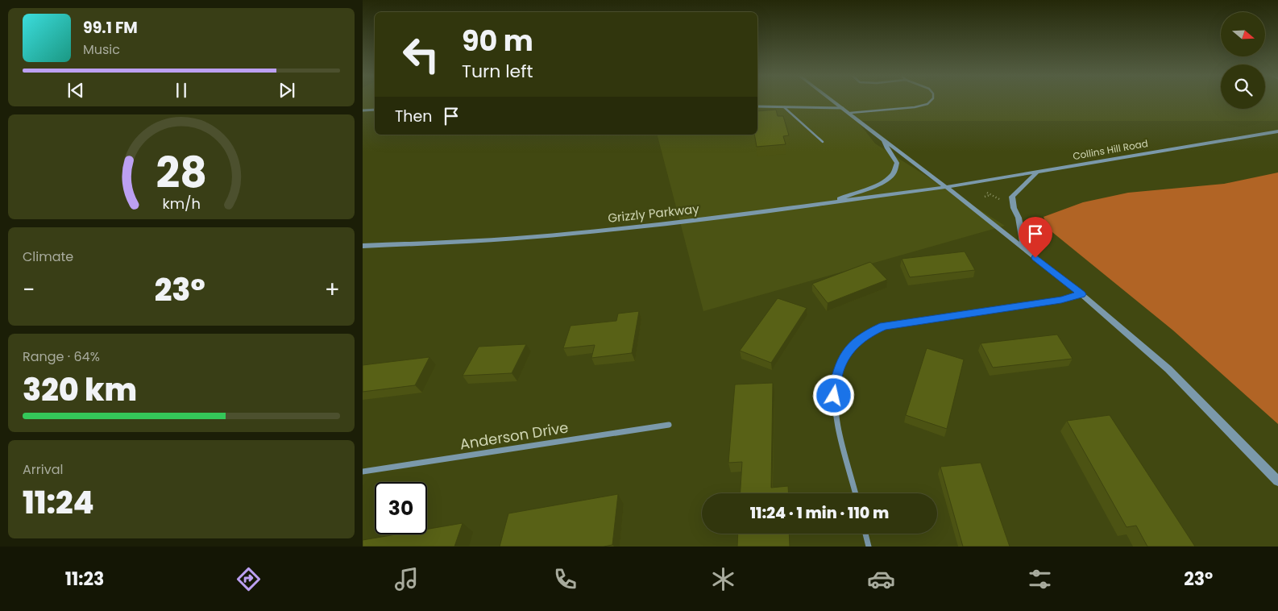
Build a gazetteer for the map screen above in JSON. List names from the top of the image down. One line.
{"streets":{"street":["Collins Hill Road","Grizzly Parkway","Anderson Drive"]},"crossings":[["Collins Hill Road","Grizzly Parkway"]],"north":"right","page":{"turn":["90 m","Turn left"],"song":["99.1 FM","Music"],"then":"Then","tile":["Climate",["Range · 64%","320 km"],["Arrival","11:24"]],"heat":["−","23°","+"],"limit":"30","trip":"11:24 · 1 min · 110 m","tabs":["11:23","23°"],"gauge":["28","km/h"]}}
